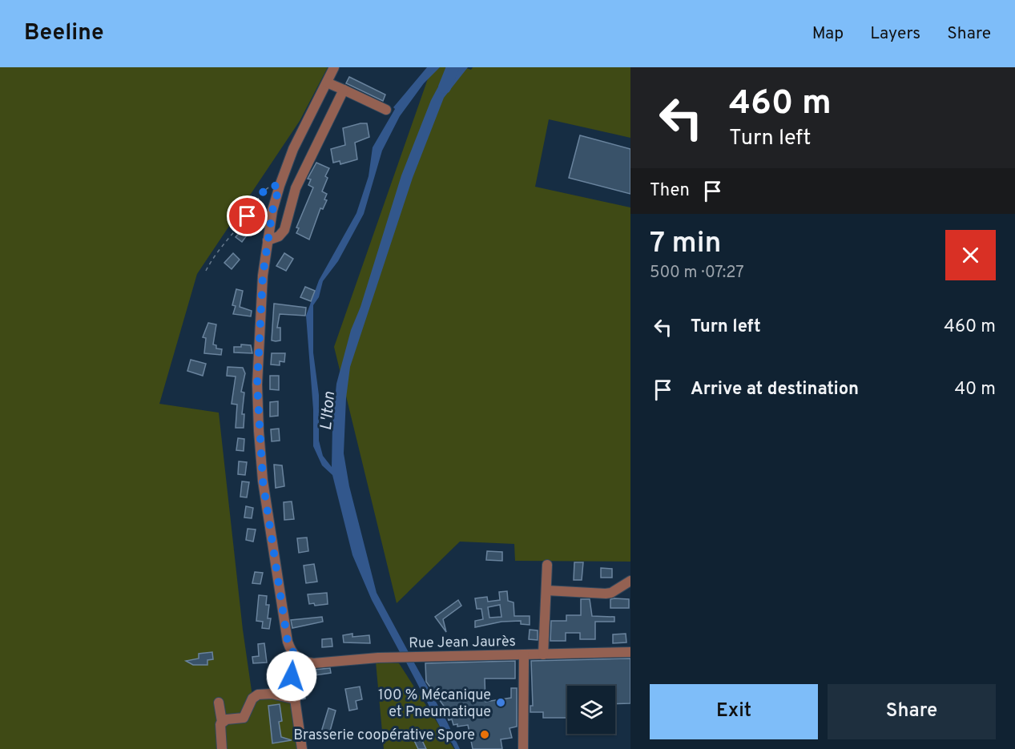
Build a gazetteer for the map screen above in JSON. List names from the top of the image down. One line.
{"streets":{"street":["Rue Jean Jaurès"]},"water":["L'Iton"],"places":["100 % Mécanique et Pneumatique","Brasserie coopérative Spore"],"page":{"header":"Beeline","nav":["Map","Layers","Share"],"turn":["460 m","Turn left"],"then":"Then","heading":["7 min","500 m · 07:27"],"list":[{"name":"Turn left","value":"460 m"},{"name":"Arrive at destination","value":"40 m"}],"buttons":["Exit","Share"]}}
